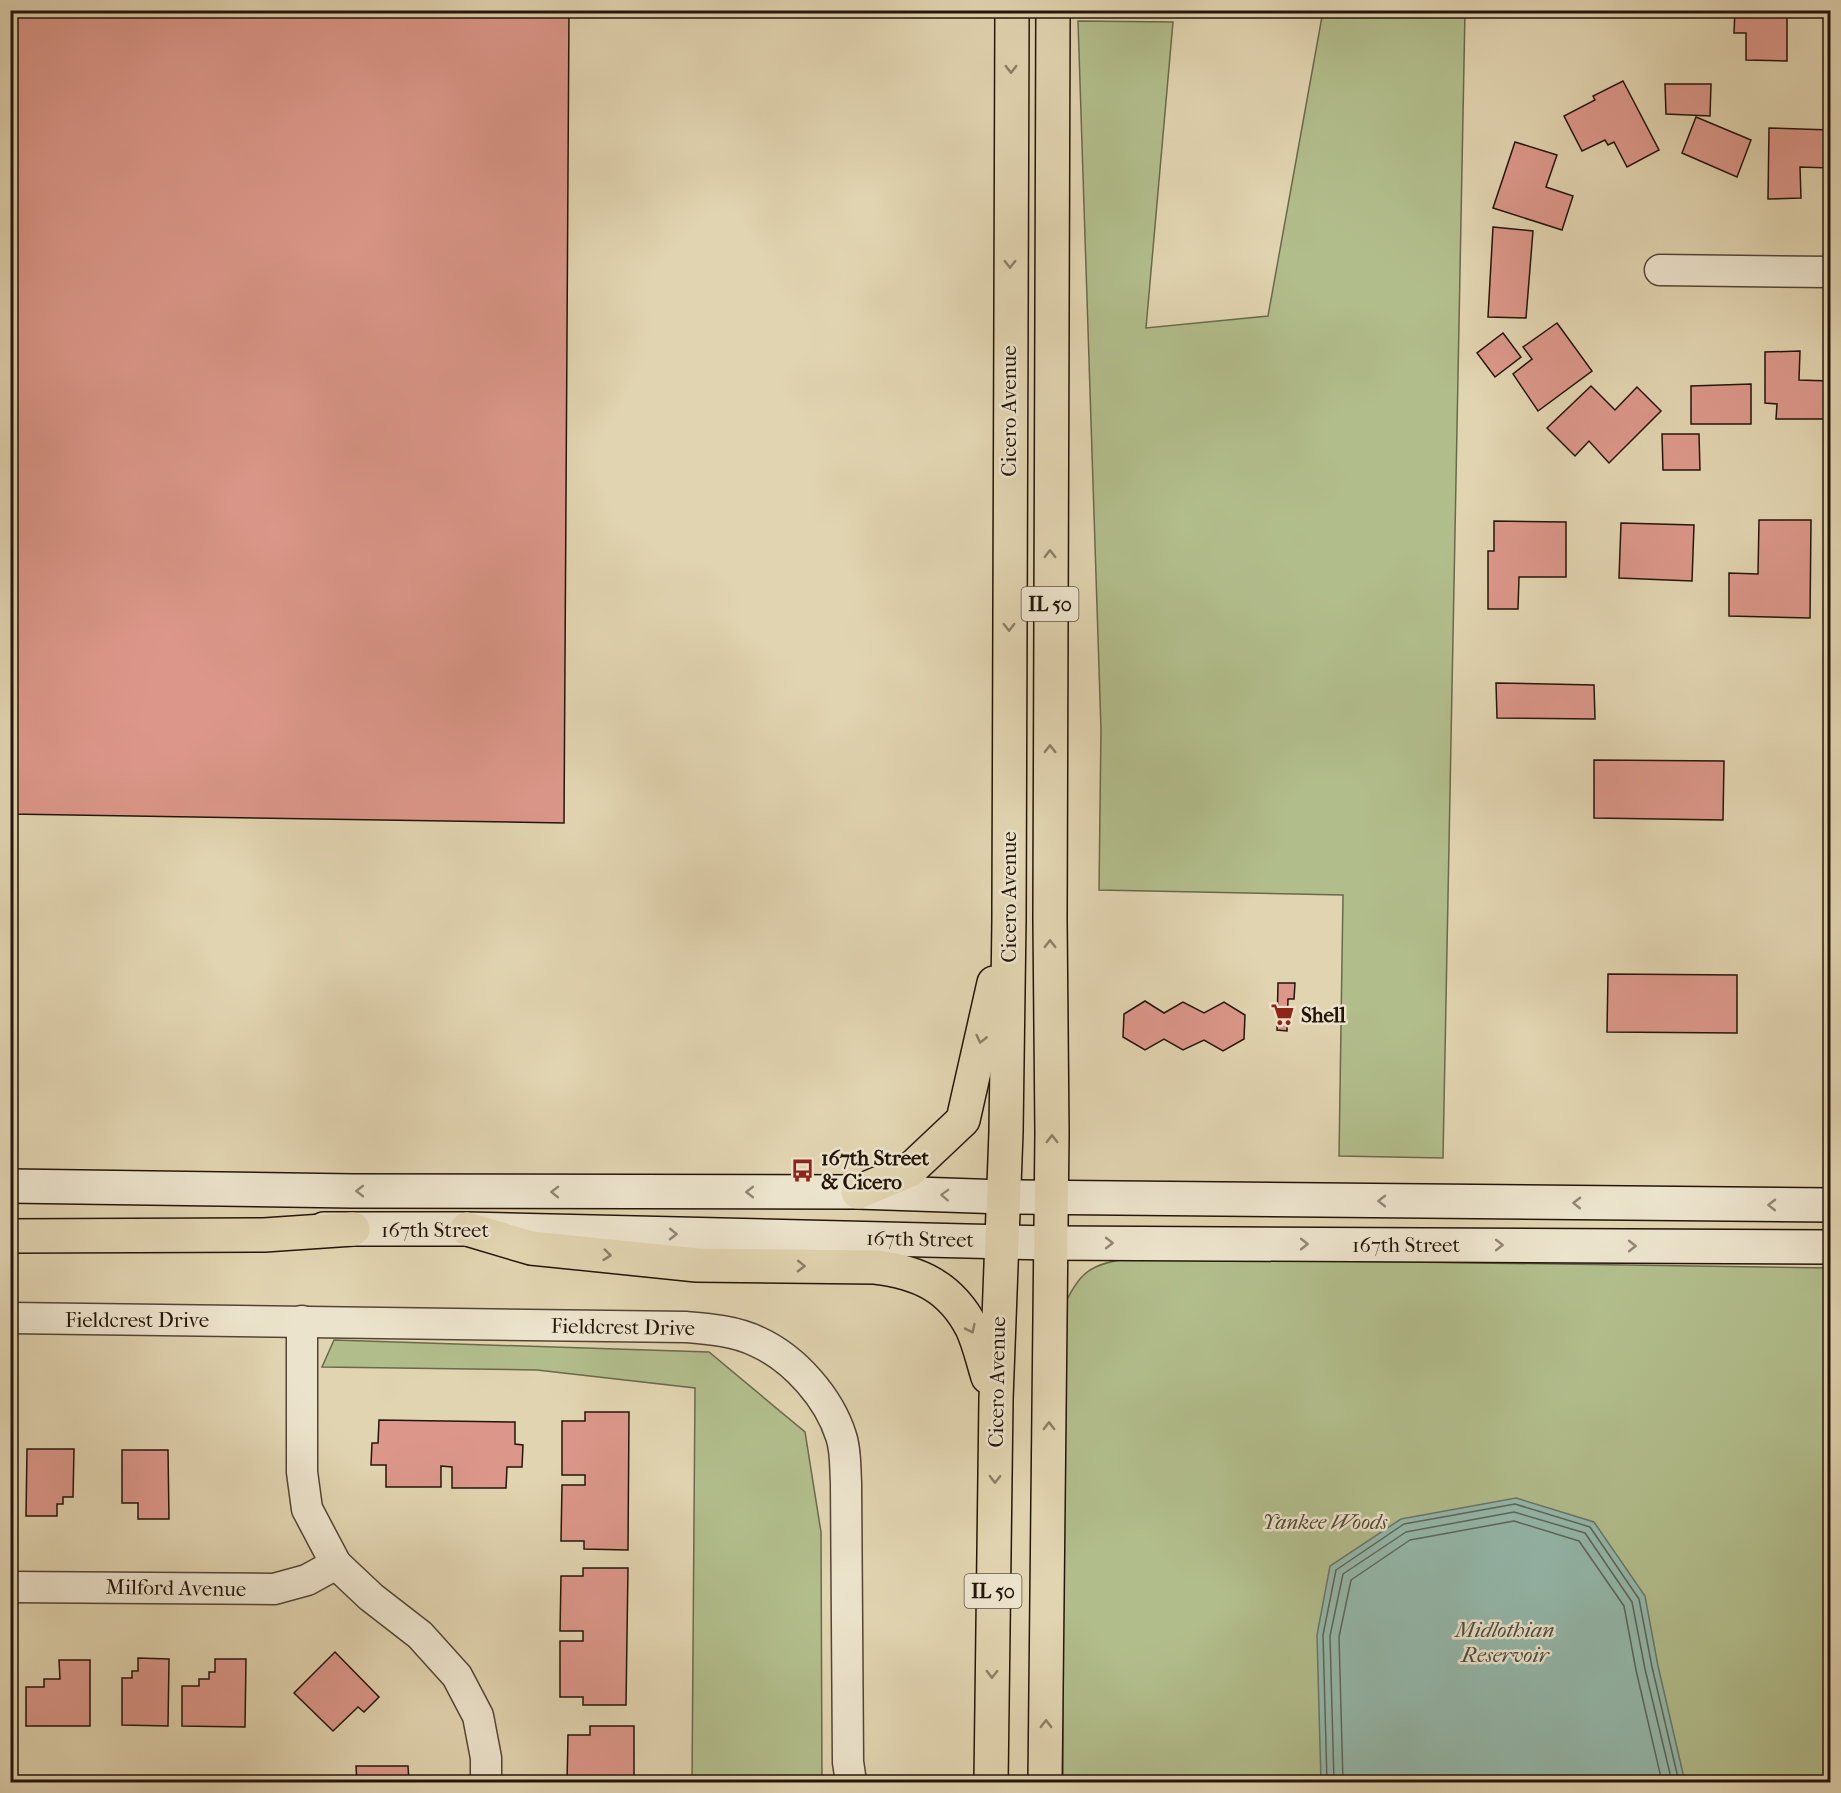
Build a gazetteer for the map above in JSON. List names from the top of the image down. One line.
{"streets":{"main road":["Cicero Avenue","IL 50","167th Street"],"street":["Fieldcrest Drive","Milford Avenue"]},"crossings":[["Cicero Avenue","167th Street"]],"water":["Midlothian Reservoir"],"parks":["Yankee Woods"],"places":{"supermarket":["Shell"],"bus stop":["167th Street & Cicero"]}}
